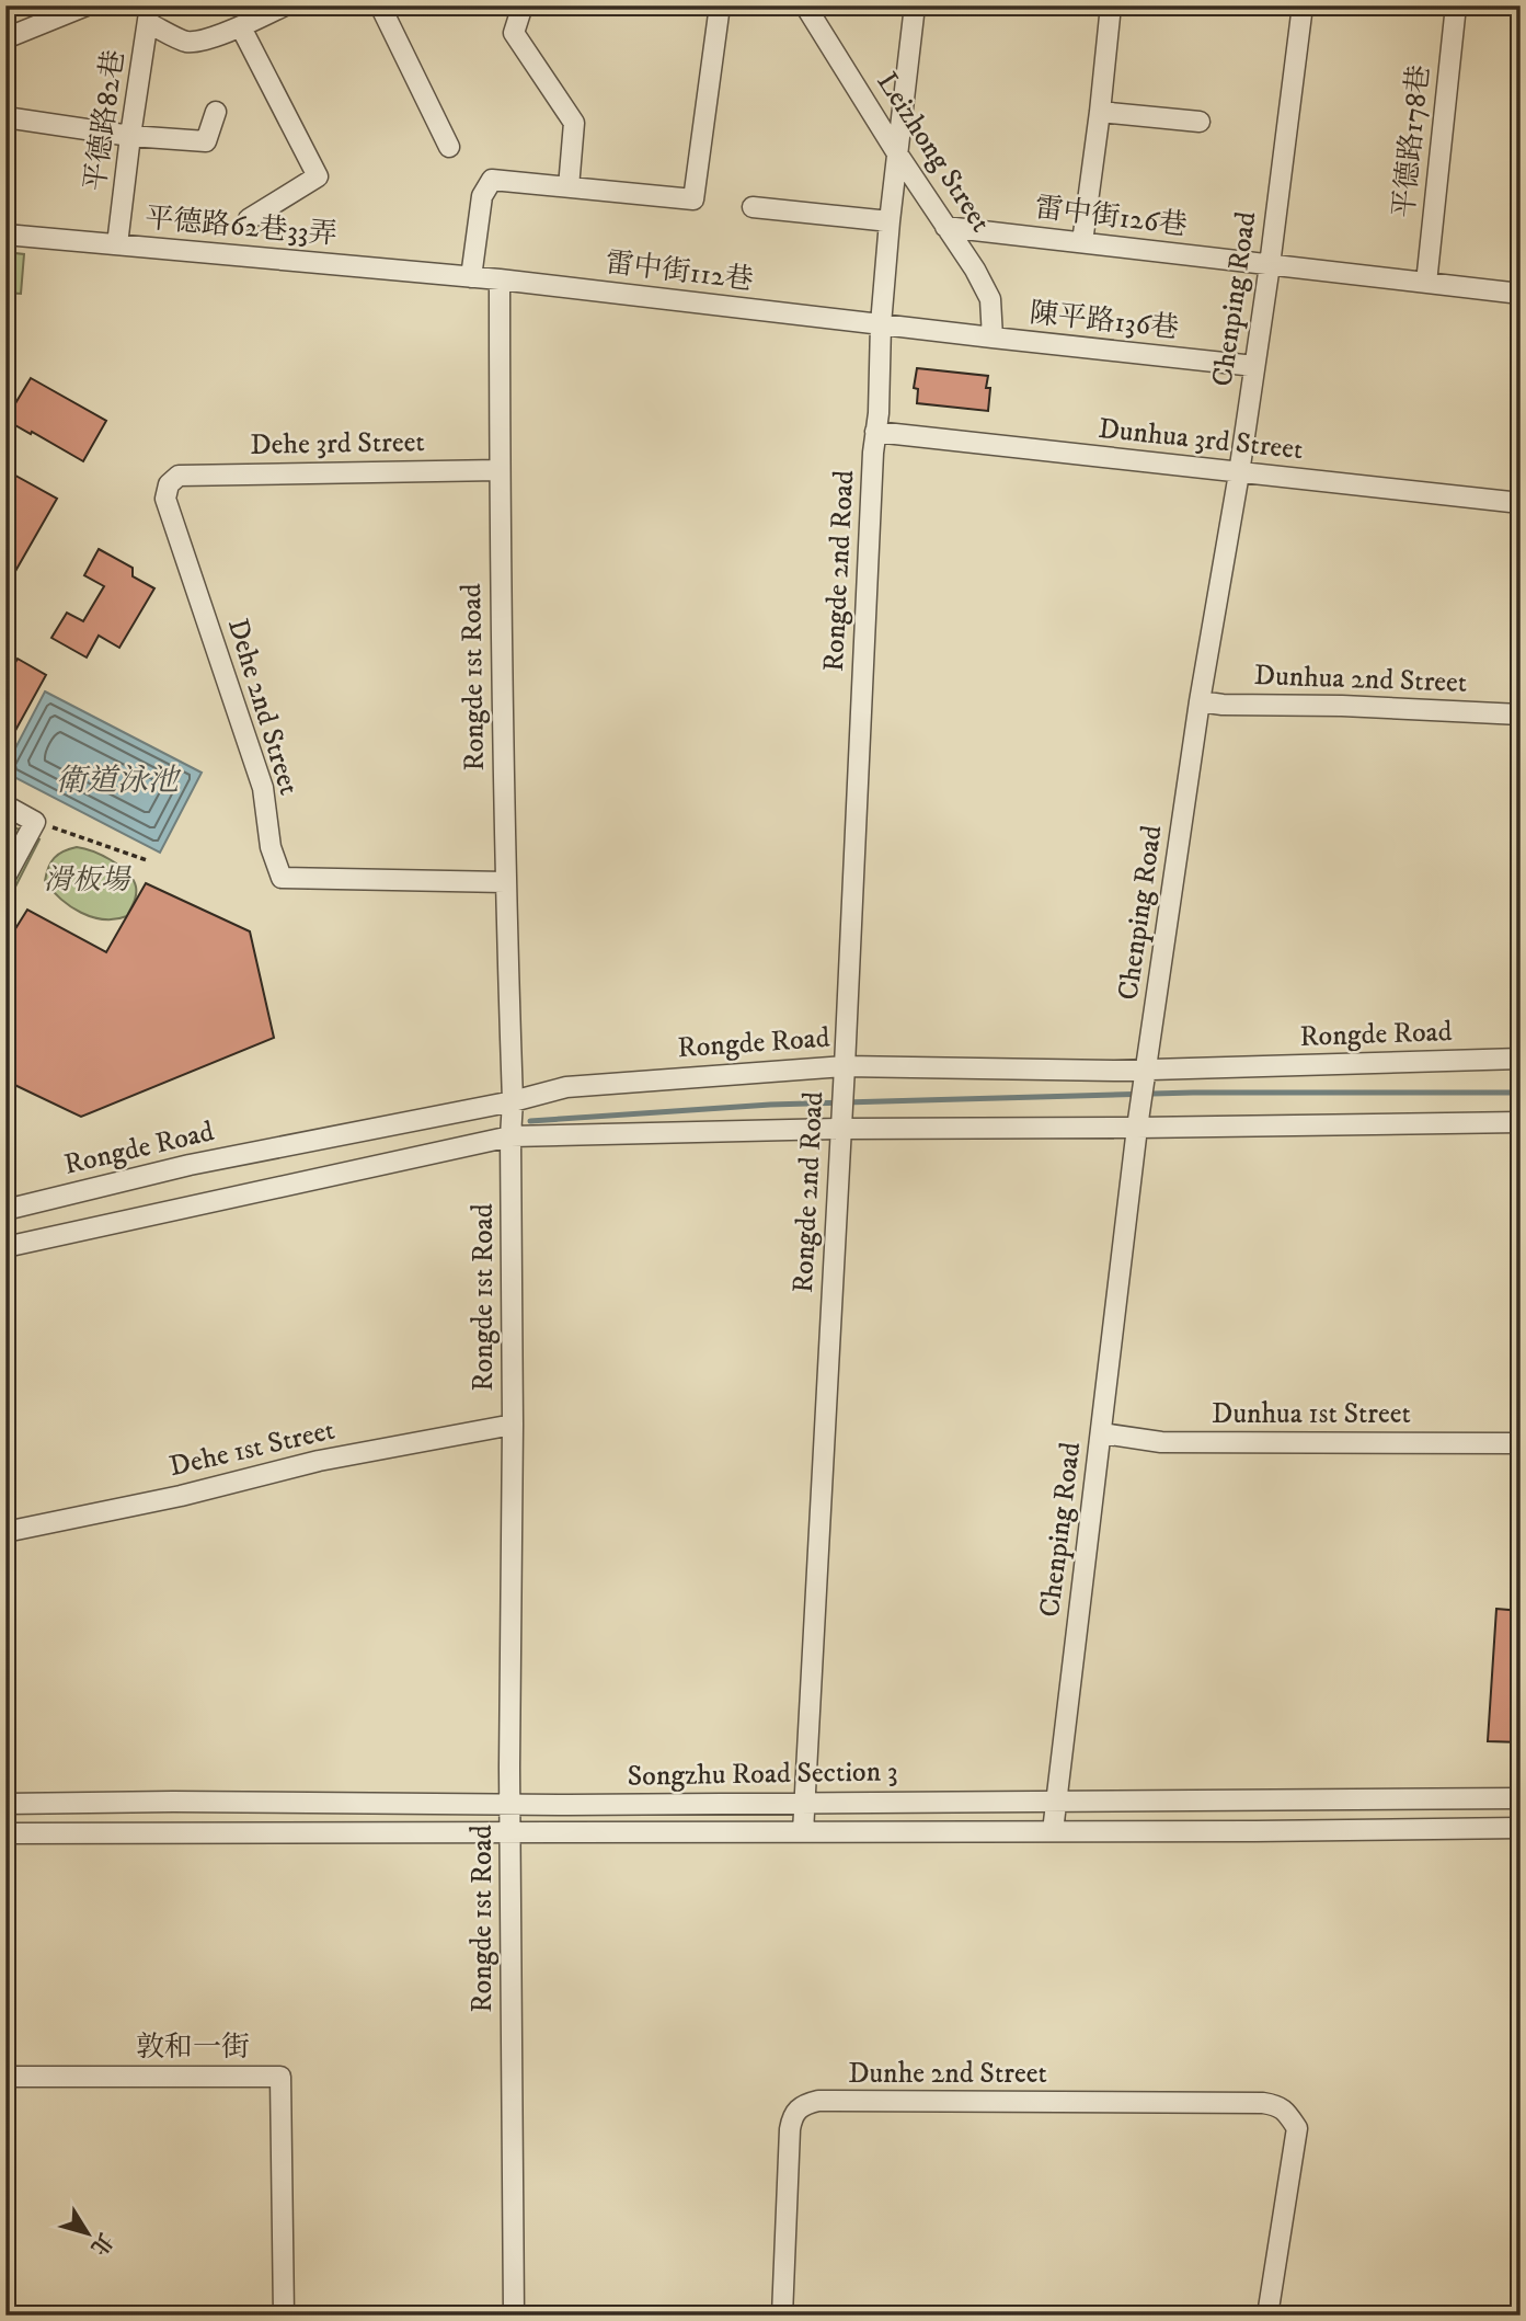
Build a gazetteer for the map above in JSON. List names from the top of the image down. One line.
{"streets":{"street":["平德路82巷","平德路178巷","Leizhong Street","雷中街126巷","平德路62巷33弄","雷中街112巷","Chenping Road","陳平路136巷","Dunhua 3rd Street","Dehe 3rd Street","Rongde 2nd Road","Rongde 1st Road","Dunhua 2nd Street","Dehe 2nd Street","Rongde Road","Dunhua 1st Street","Dehe 1st Street","Songzhu Road Section 3","敦和一街","Dunhe 2nd Street"]},"crossings":[["平德路82巷","平德路62巷33弄"],["平德路178巷","雷中街126巷"],["Leizhong Street","雷中街126巷"],["Leizhong Street","雷中街112巷"],["Leizhong Street","陳平路136巷"],["雷中街126巷","Chenping Road"],["平德路62巷33弄","雷中街112巷"],["雷中街112巷","陳平路136巷"],["雷中街112巷","Rongde 2nd Road"],["雷中街112巷","Rongde 1st Road"],["Chenping Road","陳平路136巷"],["Chenping Road","Dunhua 3rd Street"],["Chenping Road","Dunhua 2nd Street"],["Chenping Road","Rongde Road"],["Chenping Road","Dunhua 1st Street"],["Chenping Road","Songzhu Road Section 3"],["Dunhua 3rd Street","Rongde 2nd Road"],["Dehe 3rd Street","Rongde 1st Road"],["Dehe 3rd Street","Dehe 2nd Street"],["Rongde 2nd Road","Rongde Road"],["Rongde 2nd Road","Songzhu Road Section 3"],["Rongde 1st Road","Dehe 2nd Street"],["Rongde 1st Road","Rongde Road"],["Rongde 1st Road","Dehe 1st Street"],["Rongde 1st Road","Songzhu Road Section 3"]],"water":["衛道泳池"],"parks":["滑板場"],"north":"bottom right"}
